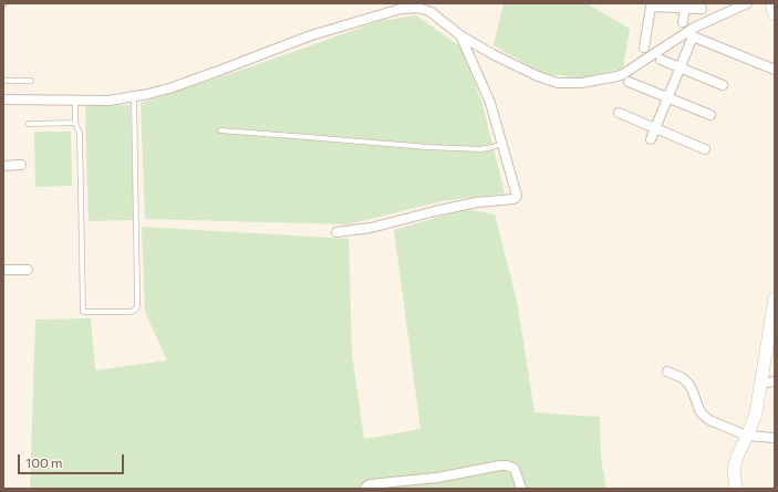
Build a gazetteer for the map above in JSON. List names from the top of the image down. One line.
{"scale_bar":"100 m"}
